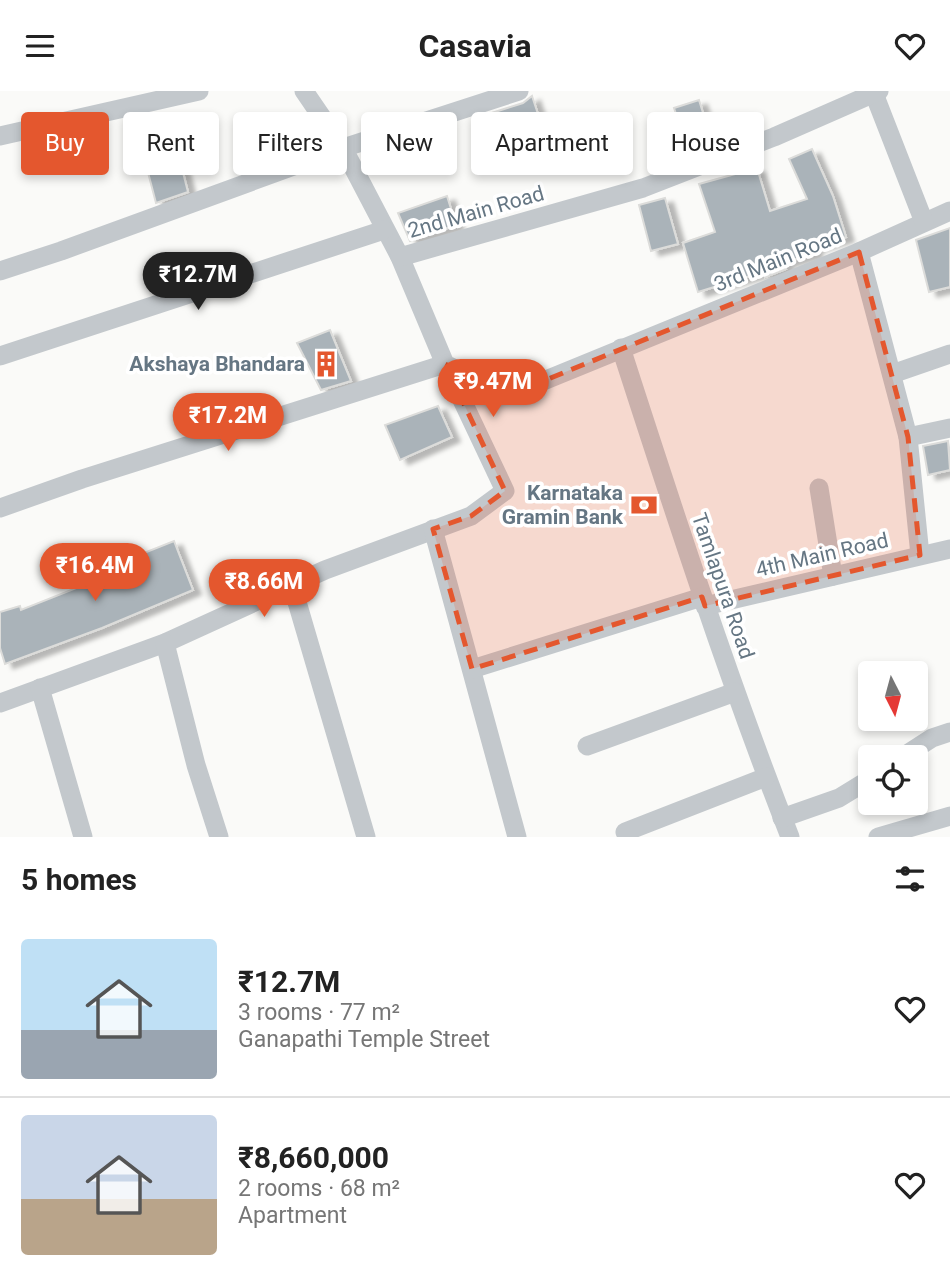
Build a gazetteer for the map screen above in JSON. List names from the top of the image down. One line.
{"streets":{"street":["2nd Main Road","3rd Main Road","4th Main Road","Tamlapura Road"]},"crossings":[["3rd Main Road","Tamlapura Road"],["4th Main Road","Tamlapura Road"]],"places":{"building":["Akshaya Bhandara"],"bank":["Karnataka Gramin Bank"]},"north":"bottom","page":{"header":"Casavia","chip":["Buy","Rent","Filters","New","Apartment","House"],"price":["₹12.7M","₹9.47M","₹17.2M","₹16.4M","₹8.66M"],"heading":"5 homes","list":[{"name":"₹12.7M","note":"3 rooms · 77 m² · Ganapathi Temple Street"},{"name":"₹8,660,000","note":"2 rooms · 68 m² · Apartment"}]}}
